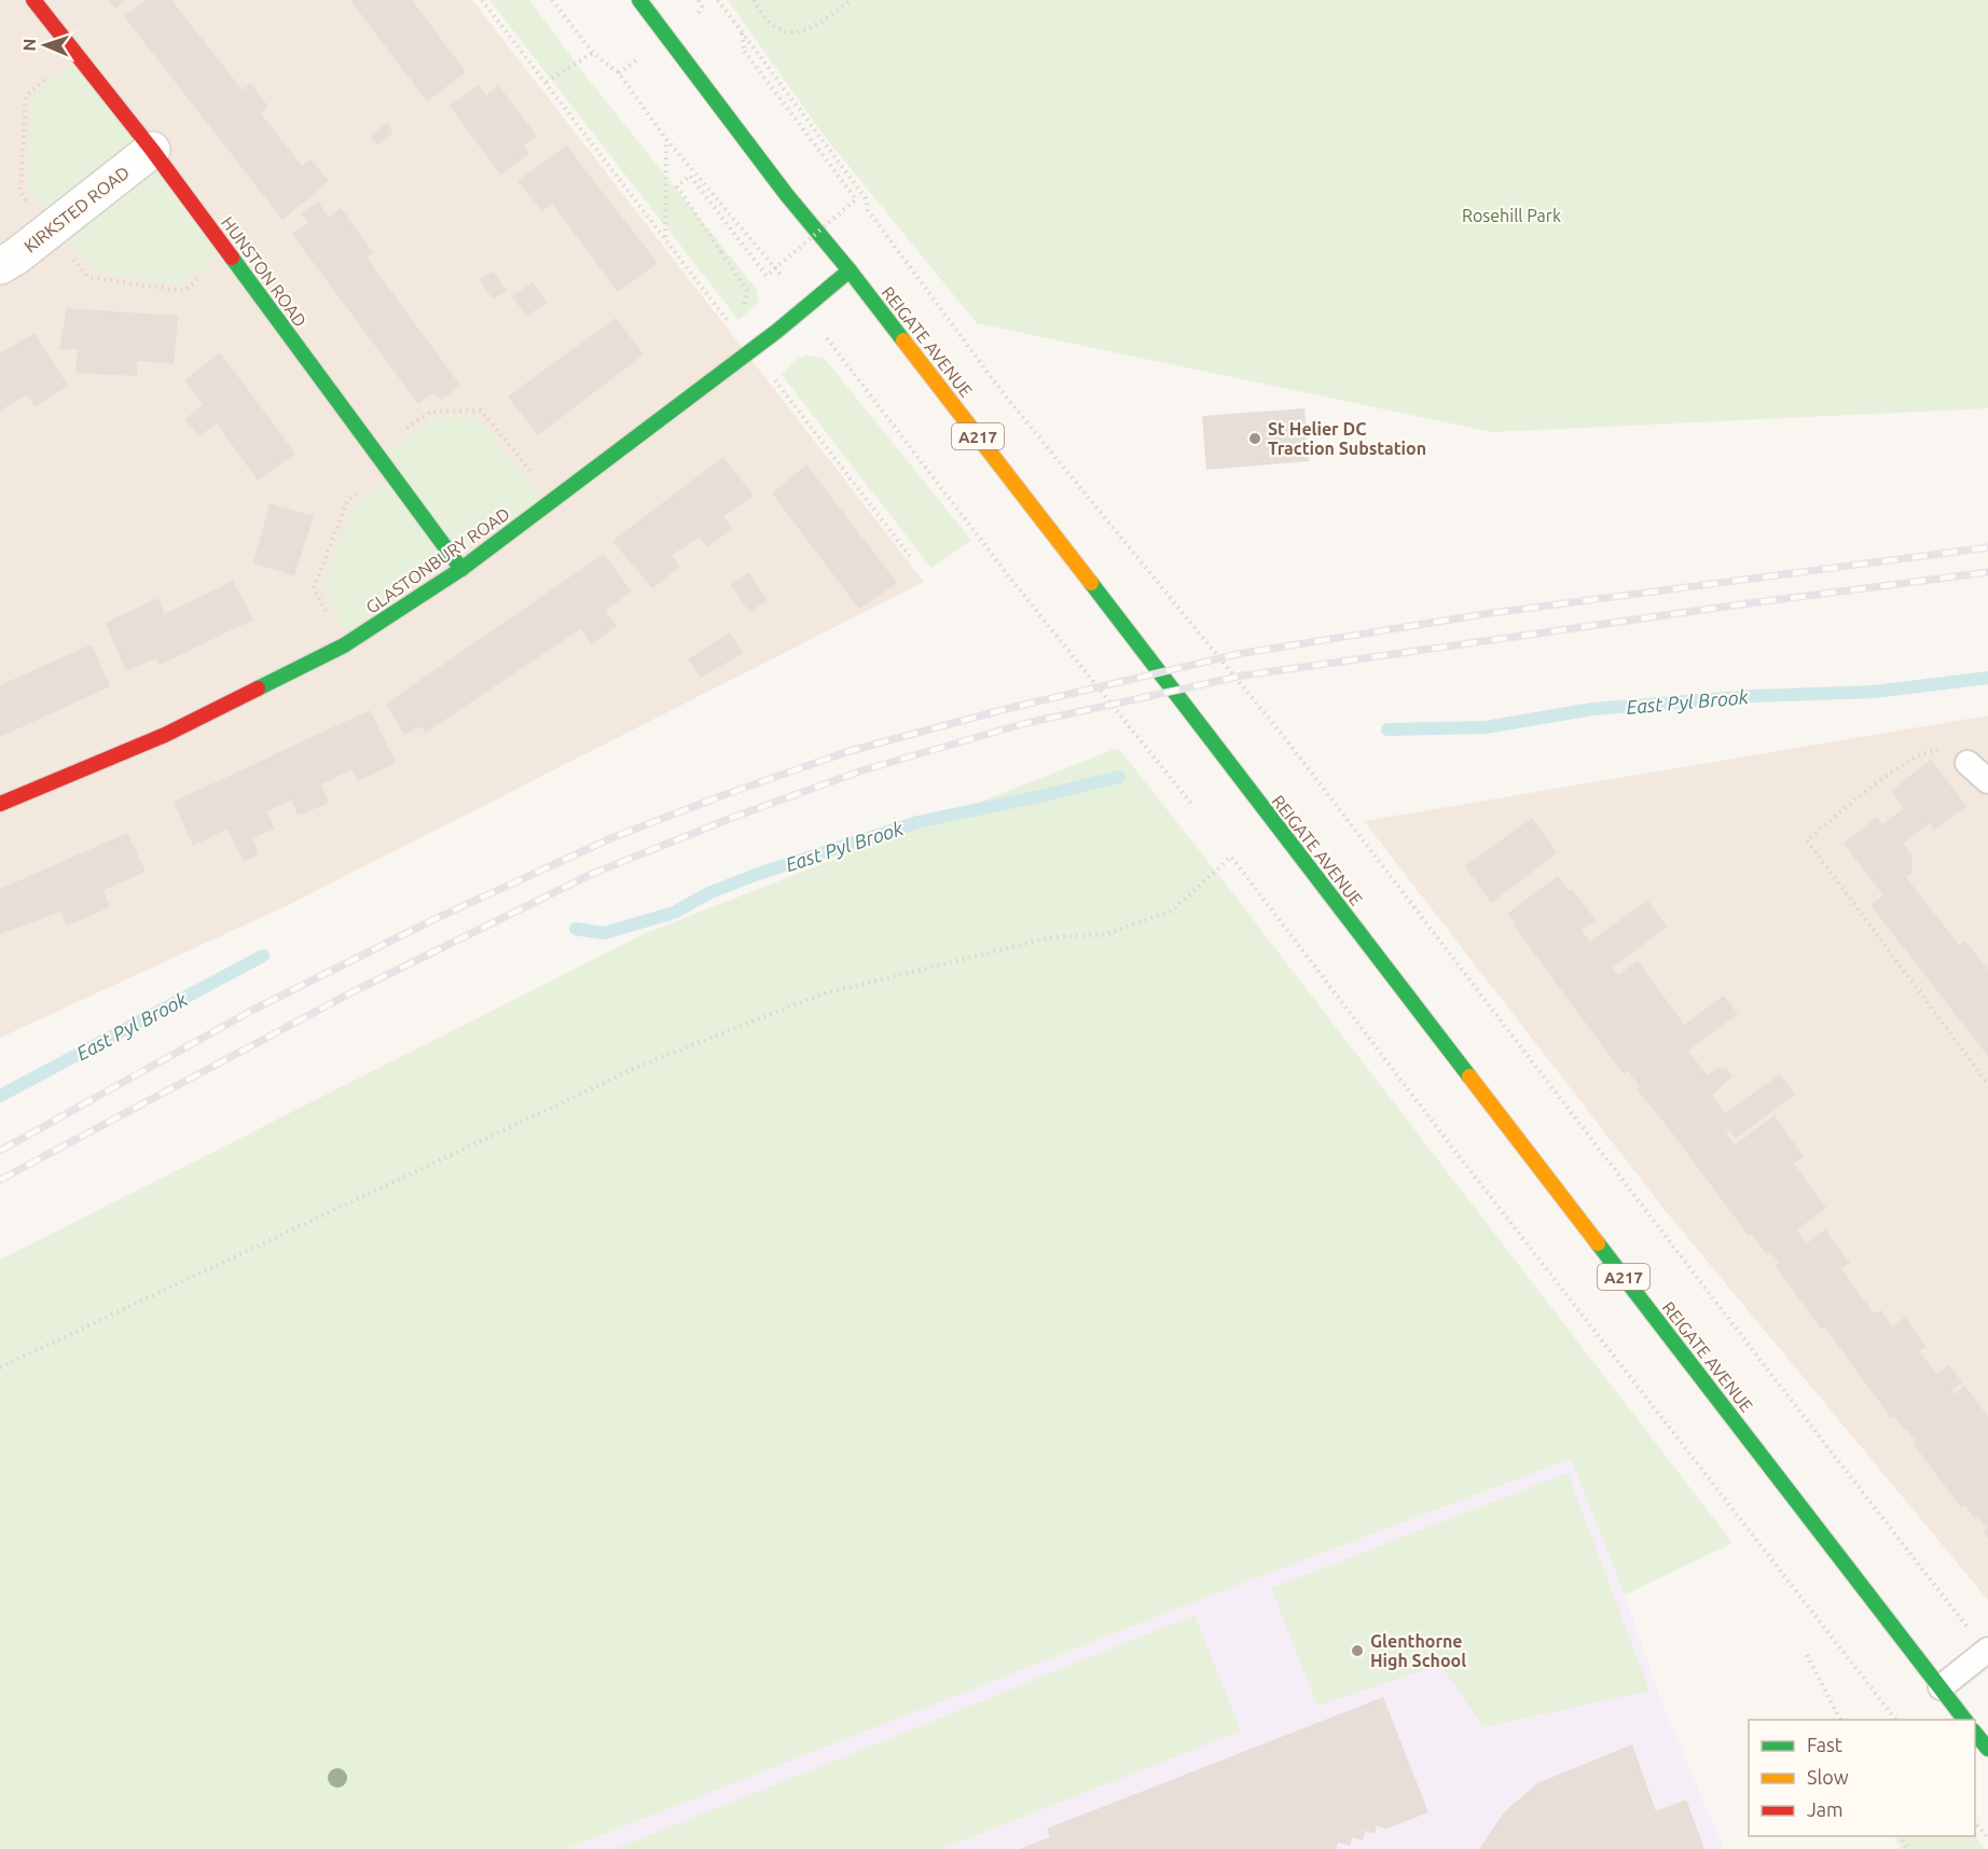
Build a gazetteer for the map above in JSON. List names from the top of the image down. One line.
{"streets":{"main road":["HUNSTON ROAD","REIGATE AVENUE","A217","GLASTONBURY ROAD"],"street":["KIRKSTED ROAD"]},"crossings":[["KIRKSTED ROAD","HUNSTON ROAD"],["HUNSTON ROAD","GLASTONBURY ROAD"],["REIGATE AVENUE","GLASTONBURY ROAD"]],"water":["East Pyl Brook"],"parks":["Rosehill Park"],"places":["St Helier DC Traction Substation","Glenthorne High School"],"legend":["Fast","Slow","Jam"],"north":"left"}
